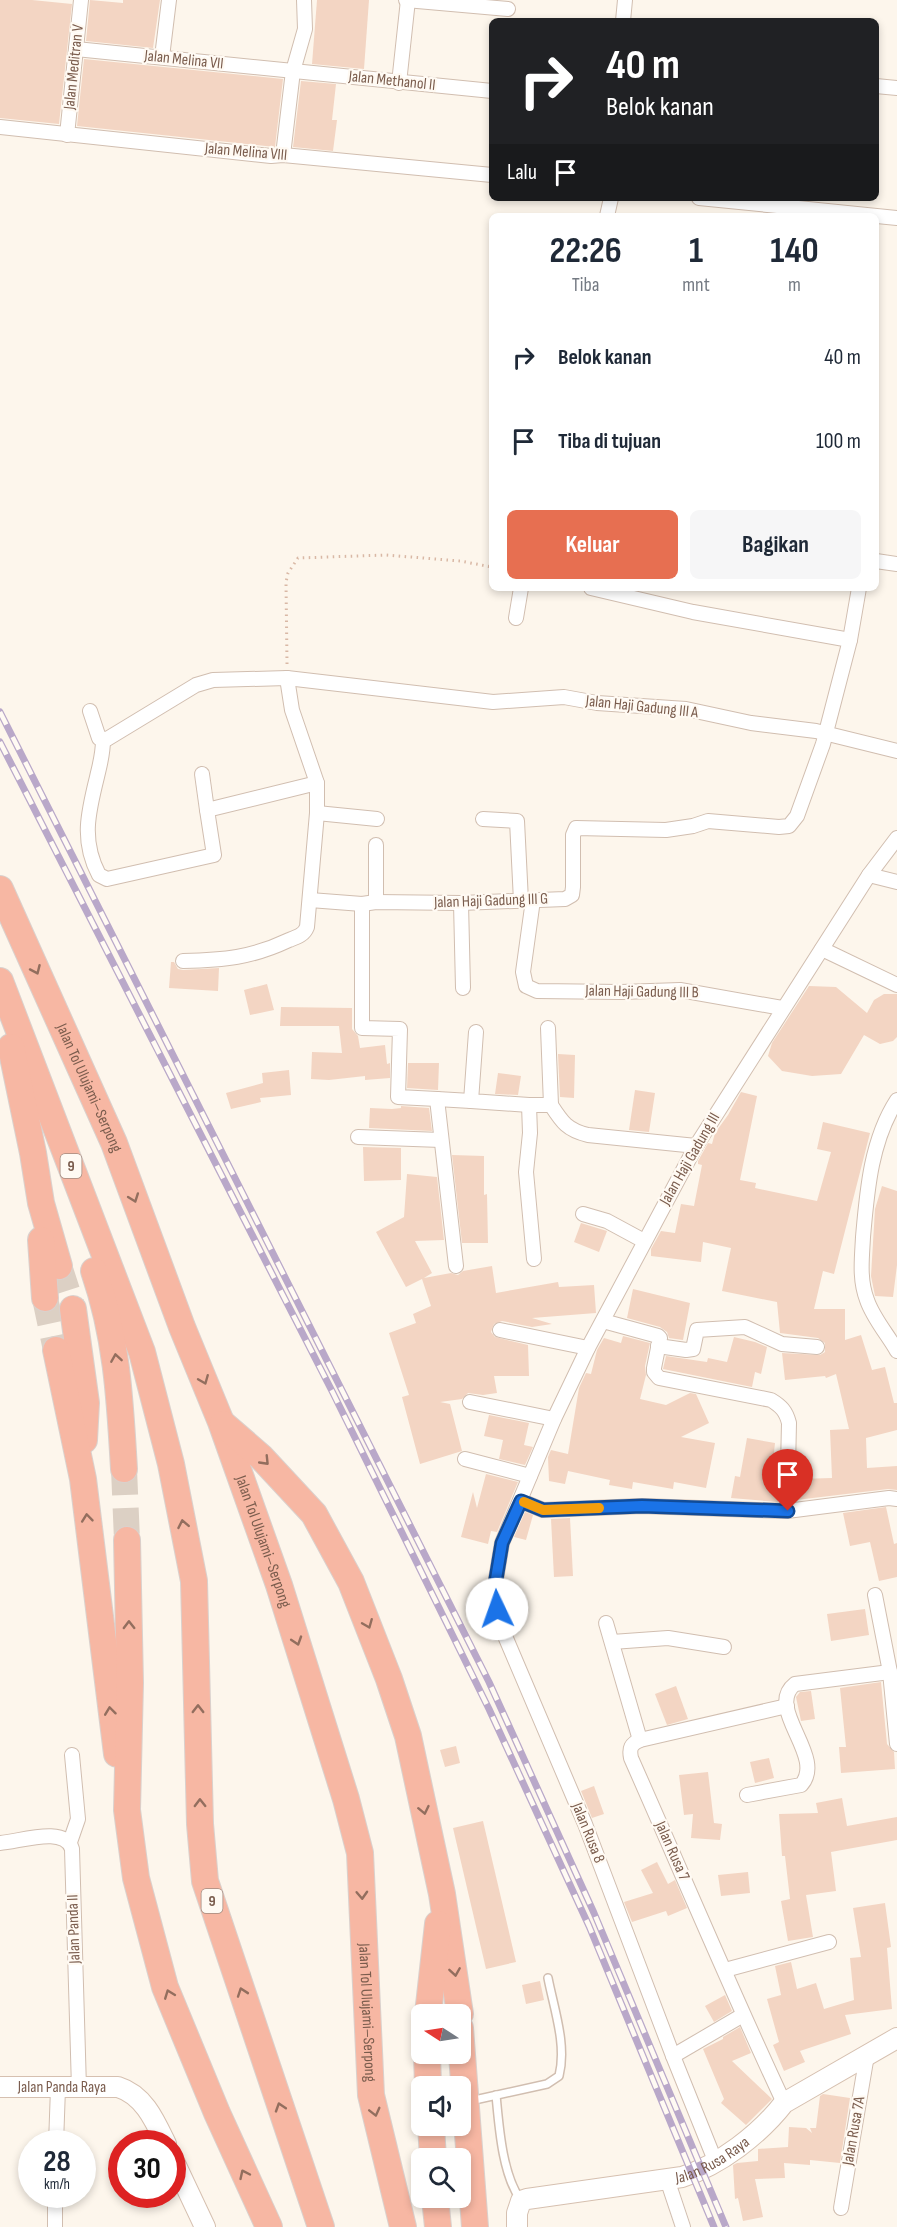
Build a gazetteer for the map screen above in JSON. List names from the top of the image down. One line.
{"streets":{"highway":["Jalan Tol Ulujami–Serpong","9"],"street":["Jalan Melina VII","Jalan Meditran V","Jalan Methanol II","Jalan Melina VIII","Jalan Haji Gadung III A","Jalan Haji Gadung III G","Jalan Haji Gadung III B","Jalan Haji Gadung III","Jalan Rusa 8","Jalan Rusa 7","Jalan Panda II","Jalan Panda Raya","Jalan Rusa 7A","Jalan Rusa Raya"]},"crossings":[["Jalan Melina VII","Jalan Meditran V"],["Jalan Melina VII","Jalan Methanol II"],["Jalan Meditran V","Jalan Melina VIII"],["Jalan Haji Gadung III A","Jalan Haji Gadung III G"],["Jalan Haji Gadung III G","Jalan Haji Gadung III B"],["Jalan Haji Gadung III B","Jalan Haji Gadung III"],["Jalan Haji Gadung III","Jalan Rusa 8"],["Jalan Rusa 8","Jalan Rusa Raya"],["Jalan Rusa 7","Jalan Rusa Raya"],["Jalan Panda II","Jalan Panda Raya"],["Jalan Rusa 7A","Jalan Rusa Raya"]],"north":"left","page":{"turn":["40 m","Belok kanan"],"then":"Lalu","eta":["22:26","Tiba","1","mnt","140","m"],"list":[{"name":"Belok kanan","value":"40 m"},{"name":"Tiba di tujuan","value":"100 m"}],"buttons":["Keluar","Bagikan"],"speed":"28 km/h","limit":"30"}}
